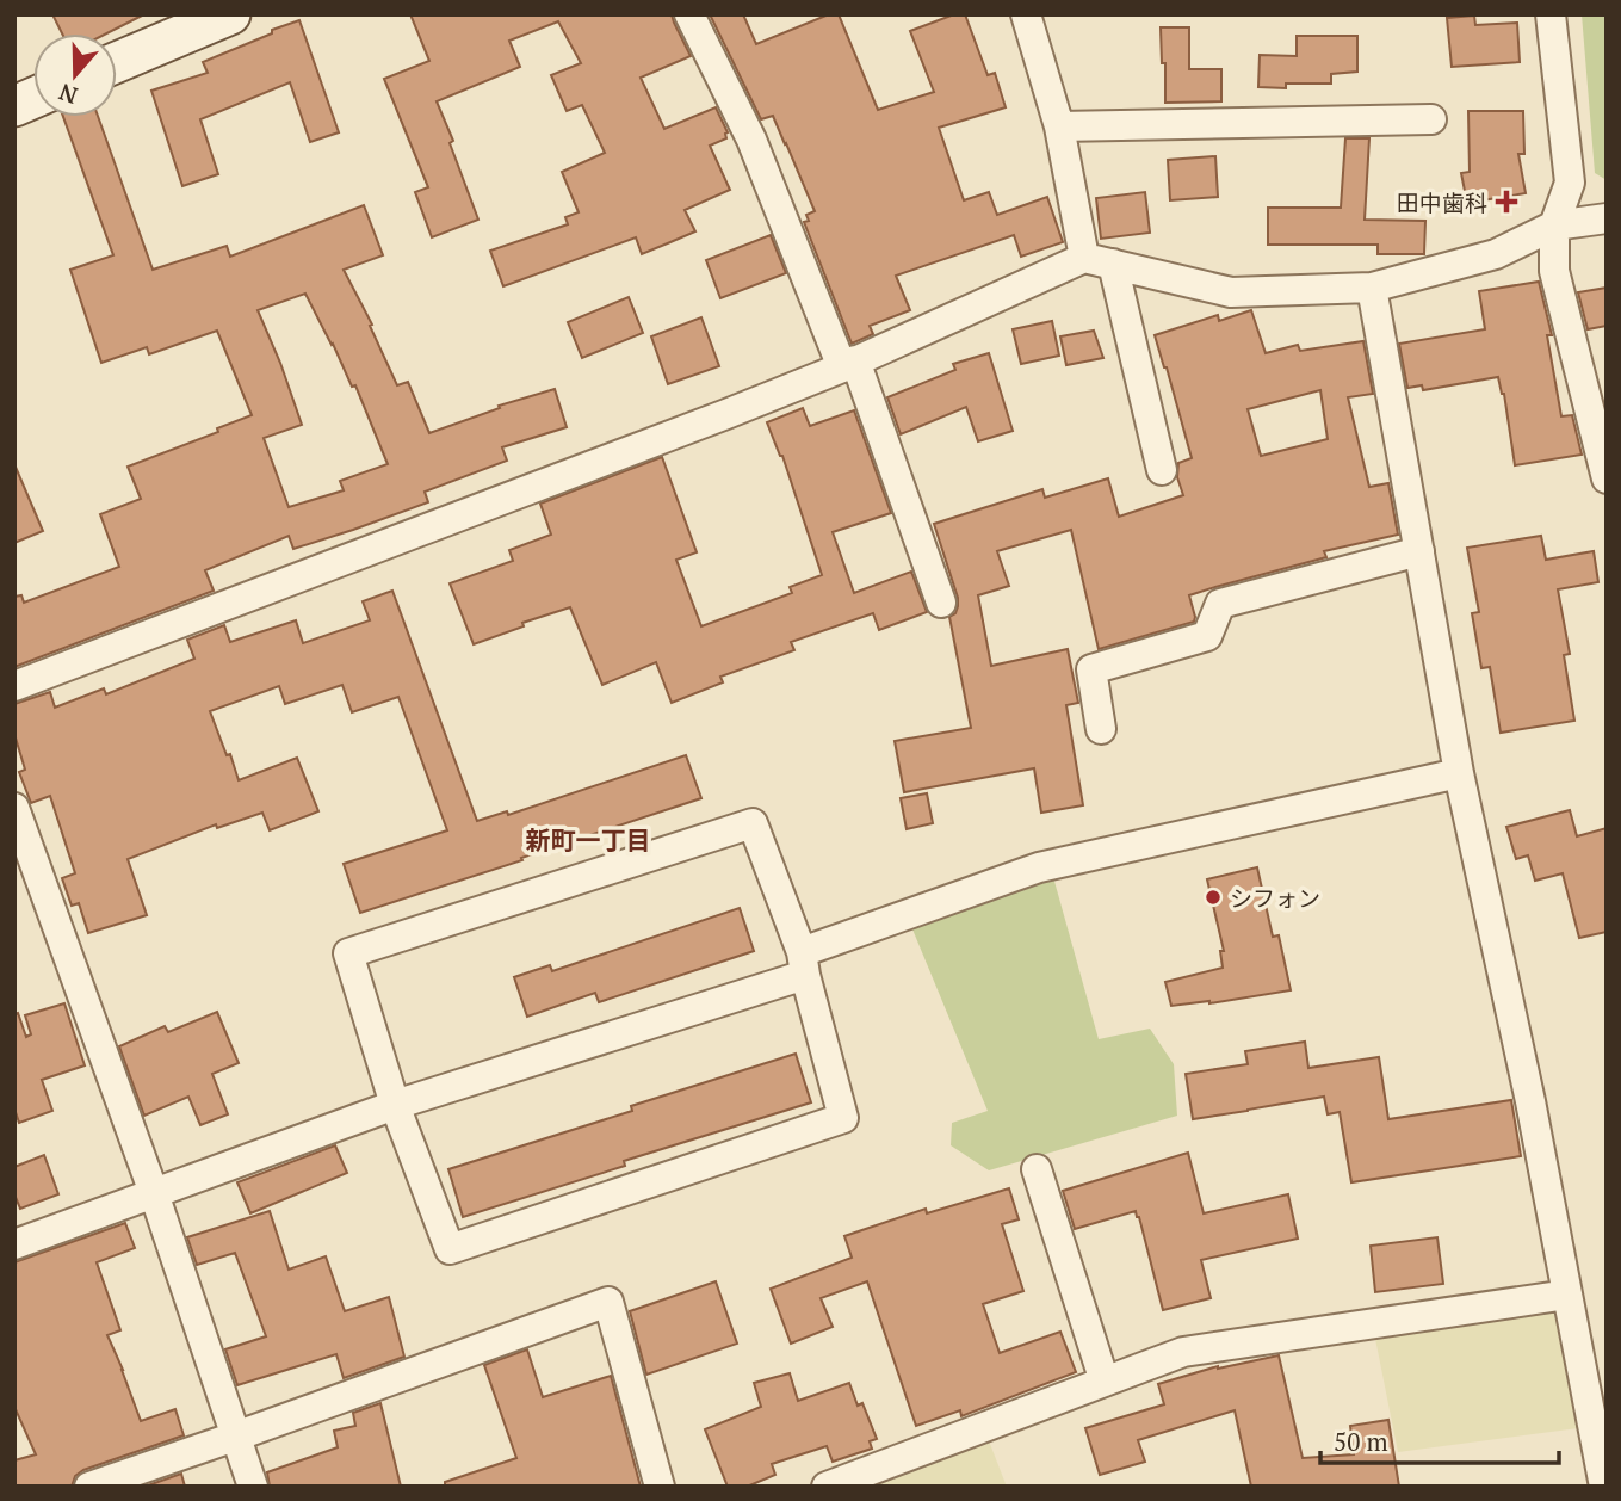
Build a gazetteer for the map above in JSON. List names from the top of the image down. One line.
{"districts":["新町一丁目"],"places":{"health":["田中歯科"],"other":["シフォン"]},"scale_bar":"50 m","north":"bottom"}
